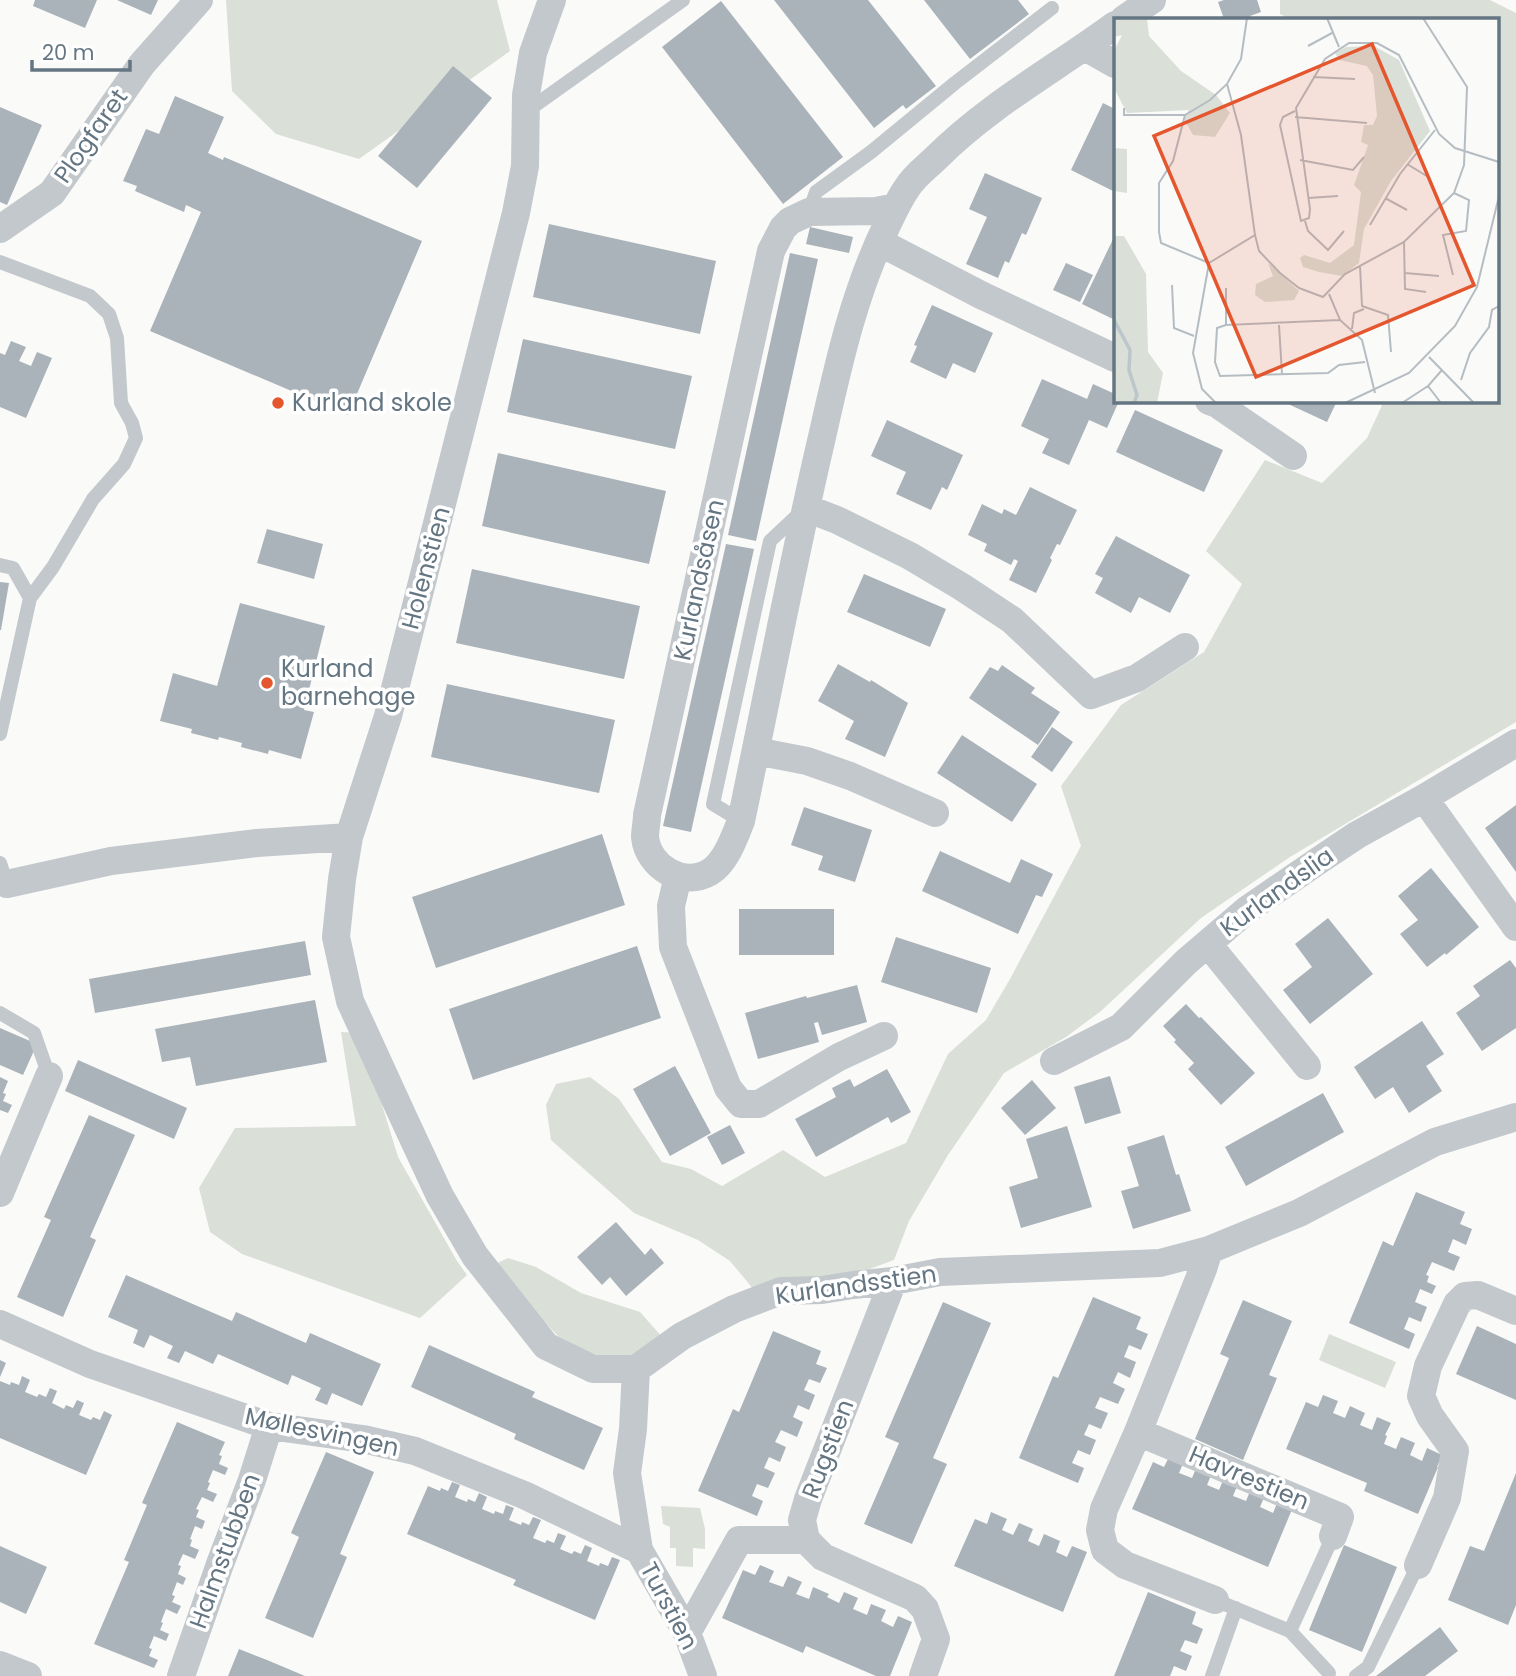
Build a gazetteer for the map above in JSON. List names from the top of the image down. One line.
{"streets":{"street":["Plogfaret","Holenstien","Kurlandsåsen","Kurlandslia","Kurlandsstien","Møllesvingen","Rugstien","Havrestien","Halmstubben","Turstien"]},"crossings":[["Kurlandsstien","Rugstien"],["Kurlandsstien","Turstien"],["Møllesvingen","Halmstubben"],["Møllesvingen","Turstien"]],"places":["Kurland skole","Kurland barnehage"],"scale_bar":"20 m"}
